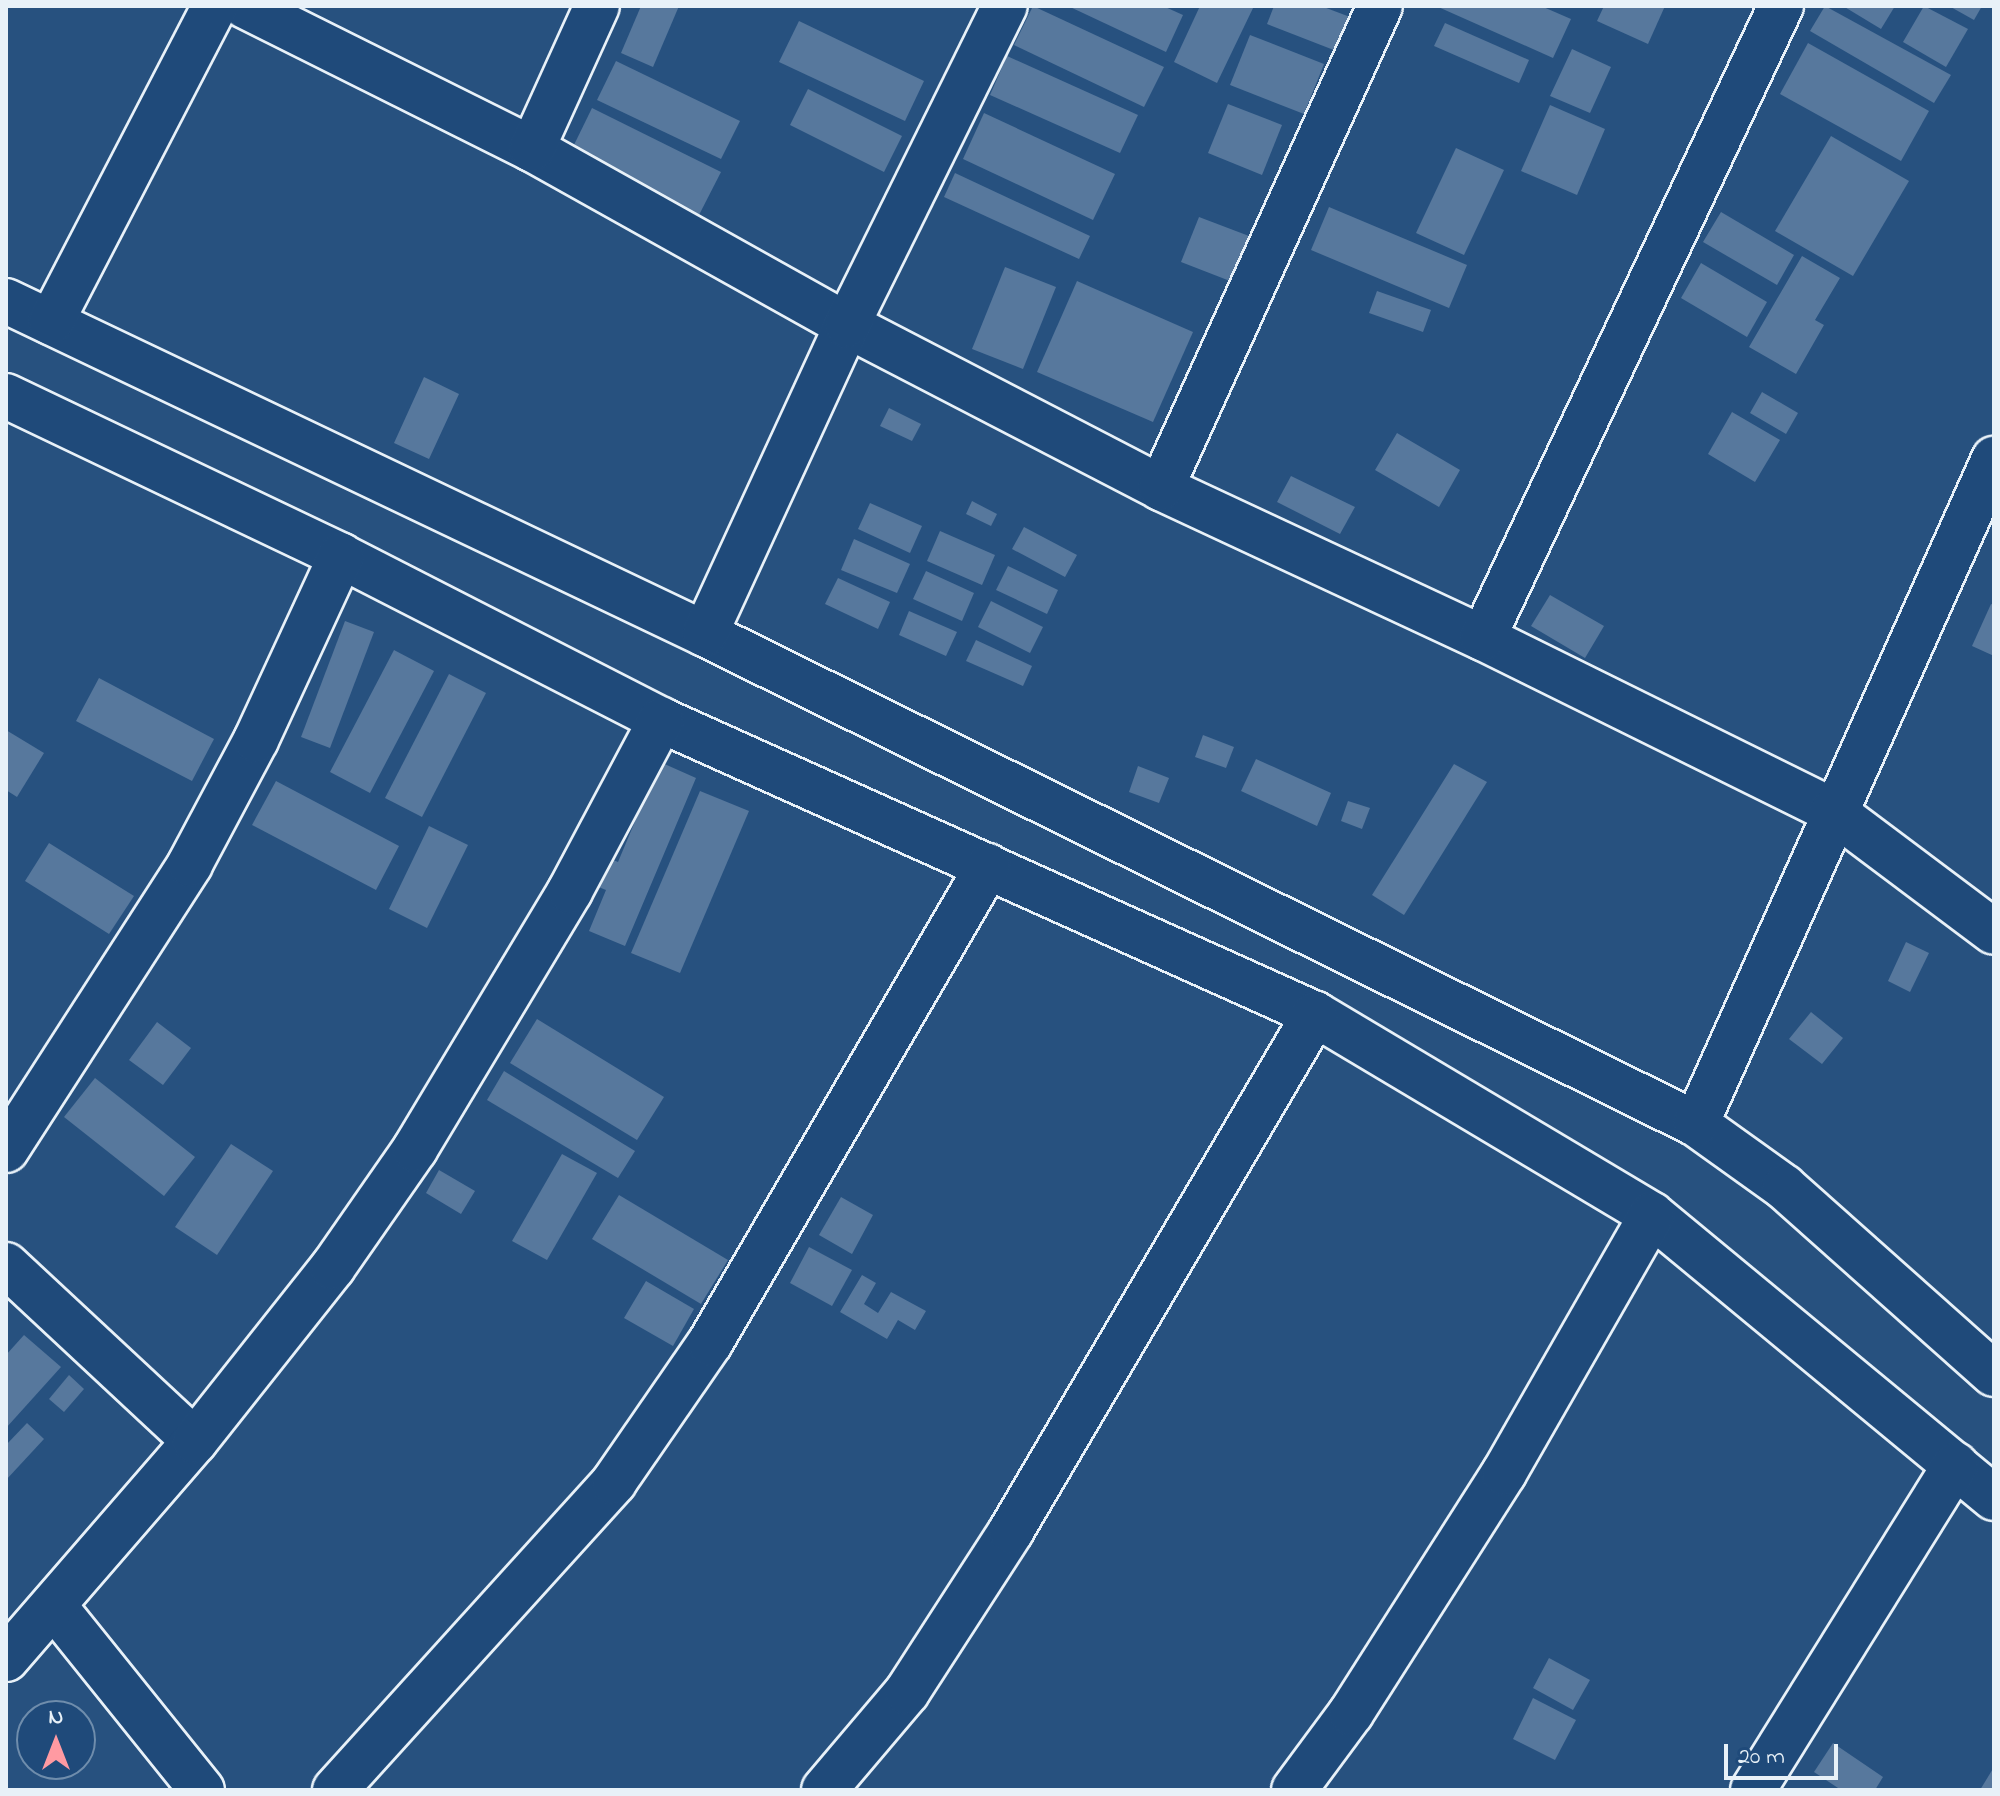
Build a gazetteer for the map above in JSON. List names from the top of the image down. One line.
{"scale_bar":"20 m","north":"top"}
